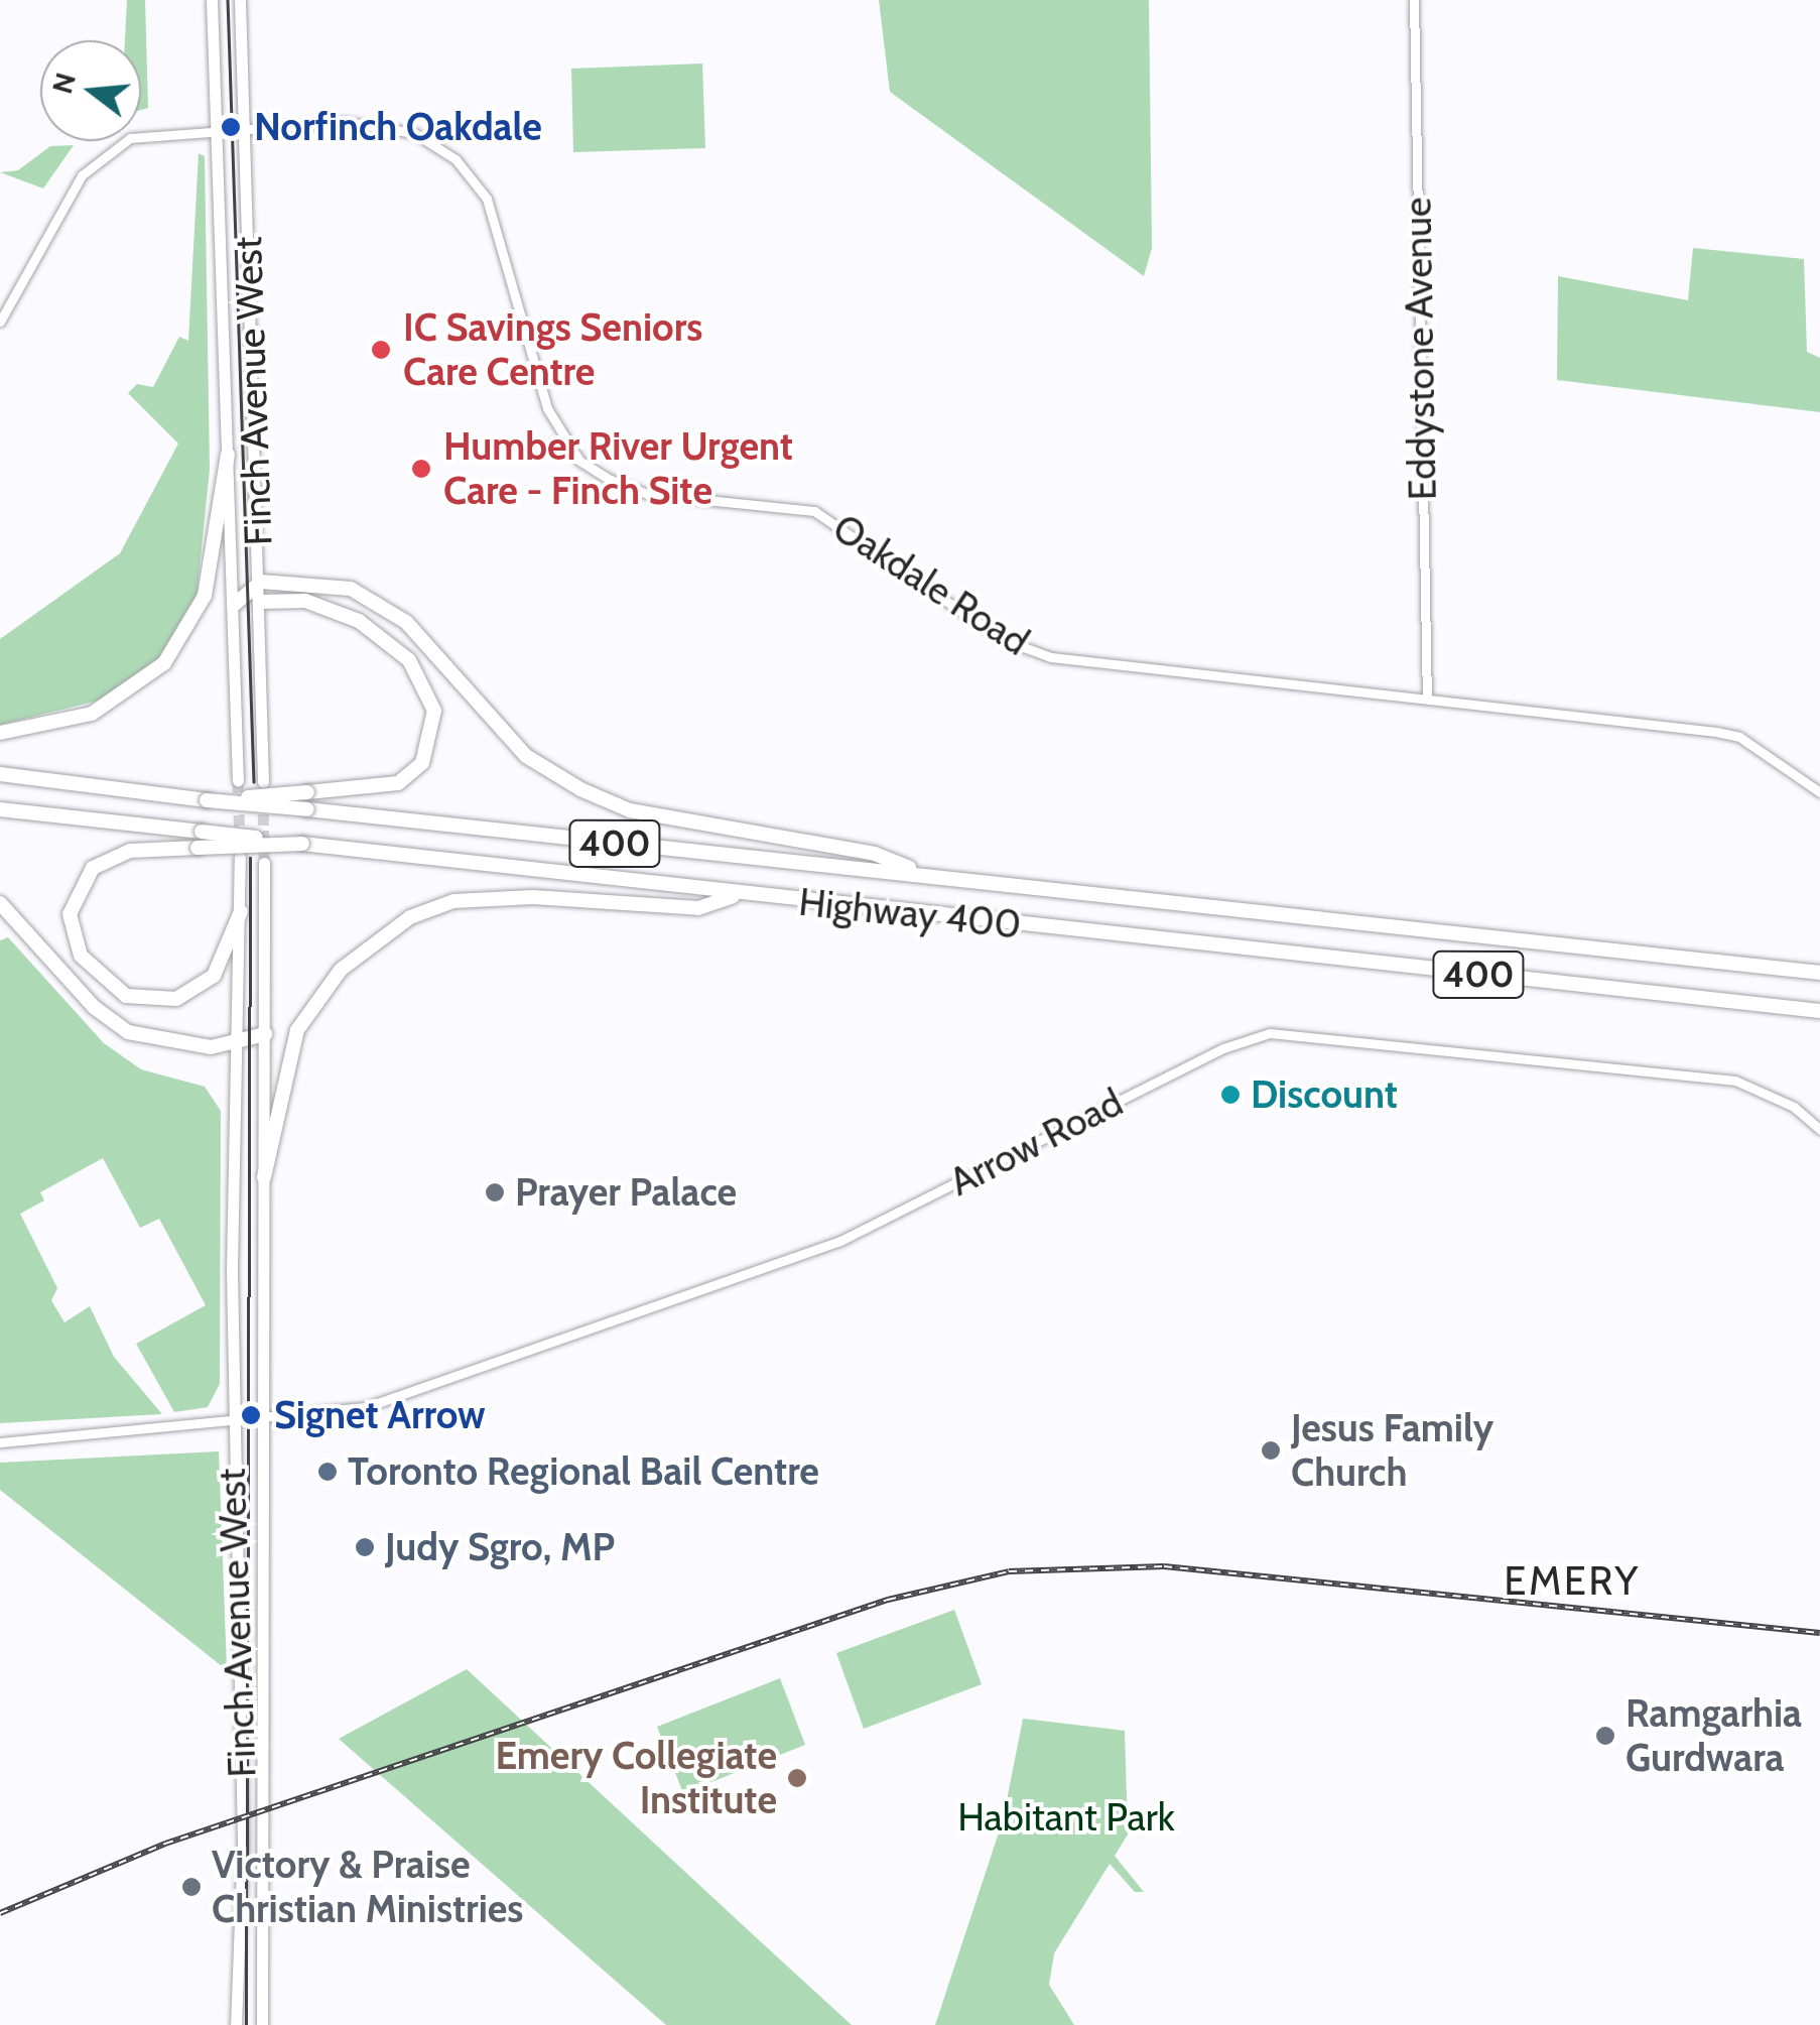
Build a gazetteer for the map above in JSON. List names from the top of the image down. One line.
{"streets":{"highway":["400","Highway 400"],"main road":["Finch Avenue West"],"street":["Eddystone Avenue","Oakdale Road","Arrow Road"]},"crossings":[["Eddystone Avenue","Oakdale Road"],["Finch Avenue West","Oakdale Road"],["Finch Avenue West","Arrow Road"]],"districts":["EMERY"],"parks":["Habitant Park"],"places":["Norfinch Oakdale","IC Savings Seniors Care Centre","Humber River Urgent Care - Finch Site","Discount","Prayer Palace","Signet Arrow","Jesus Family Church","Toronto Regional Bail Centre","Judy Sgro, MP","Ramgarhia Gurdwara","Emery Collegiate Institute","Victory & Praise Christian Ministries"],"north":"left"}
